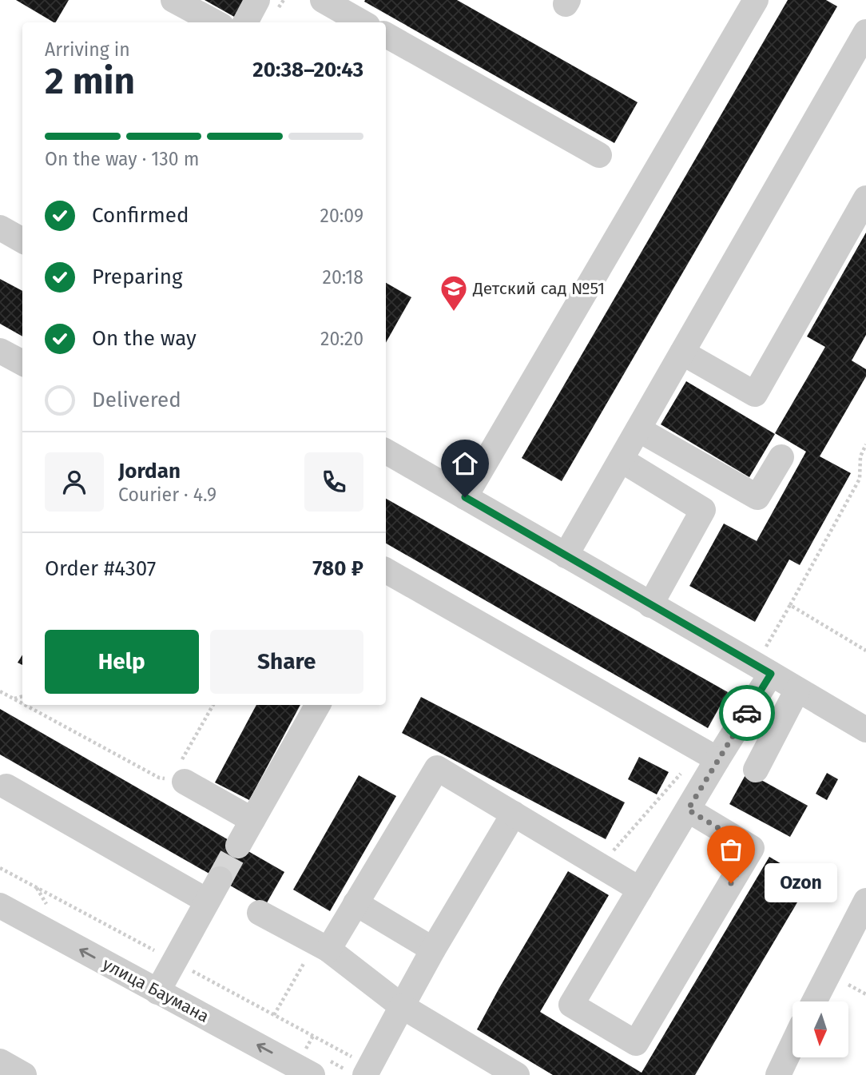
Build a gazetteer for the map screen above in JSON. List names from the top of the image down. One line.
{"streets":{"street":["улица Баумана"]},"places":{"school or university":["Детский сад №51"],"other":["Ozon"]},"north":"bottom","page":{"heading":["2 min","Arriving in","20:38–20:43"],"panel":["Jordan","Courier · 4.9","Order #4307","780 ₽"],"bar":"On the way · 130 m","list":[["Confirmed","20:09"],["Preparing","20:18"],["On the way","20:20"],"Delivered"],"buttons":["Help","Share"],"bubble":"Ozon"}}
